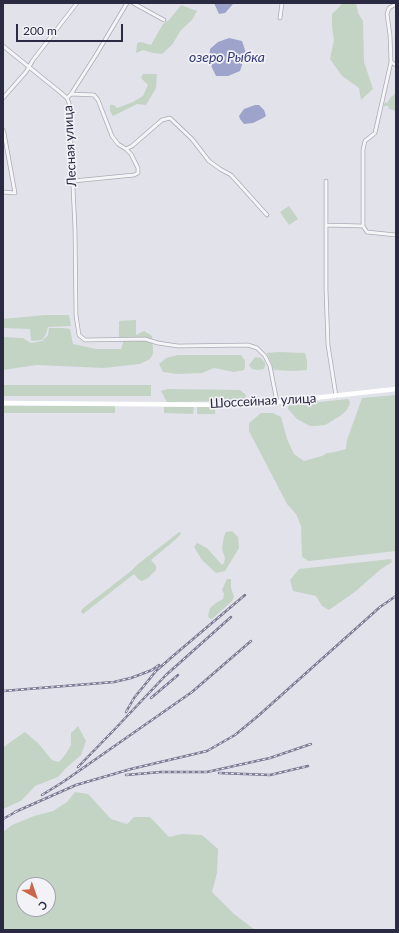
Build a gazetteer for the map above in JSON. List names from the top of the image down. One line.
{"streets":{"street":["Лесная улица","Шоссейная улица"]},"crossings":[["Лесная улица","Шоссейная улица"]],"water":["озеро Рыбка"],"scale_bar":"200 m","north":"bottom right"}
